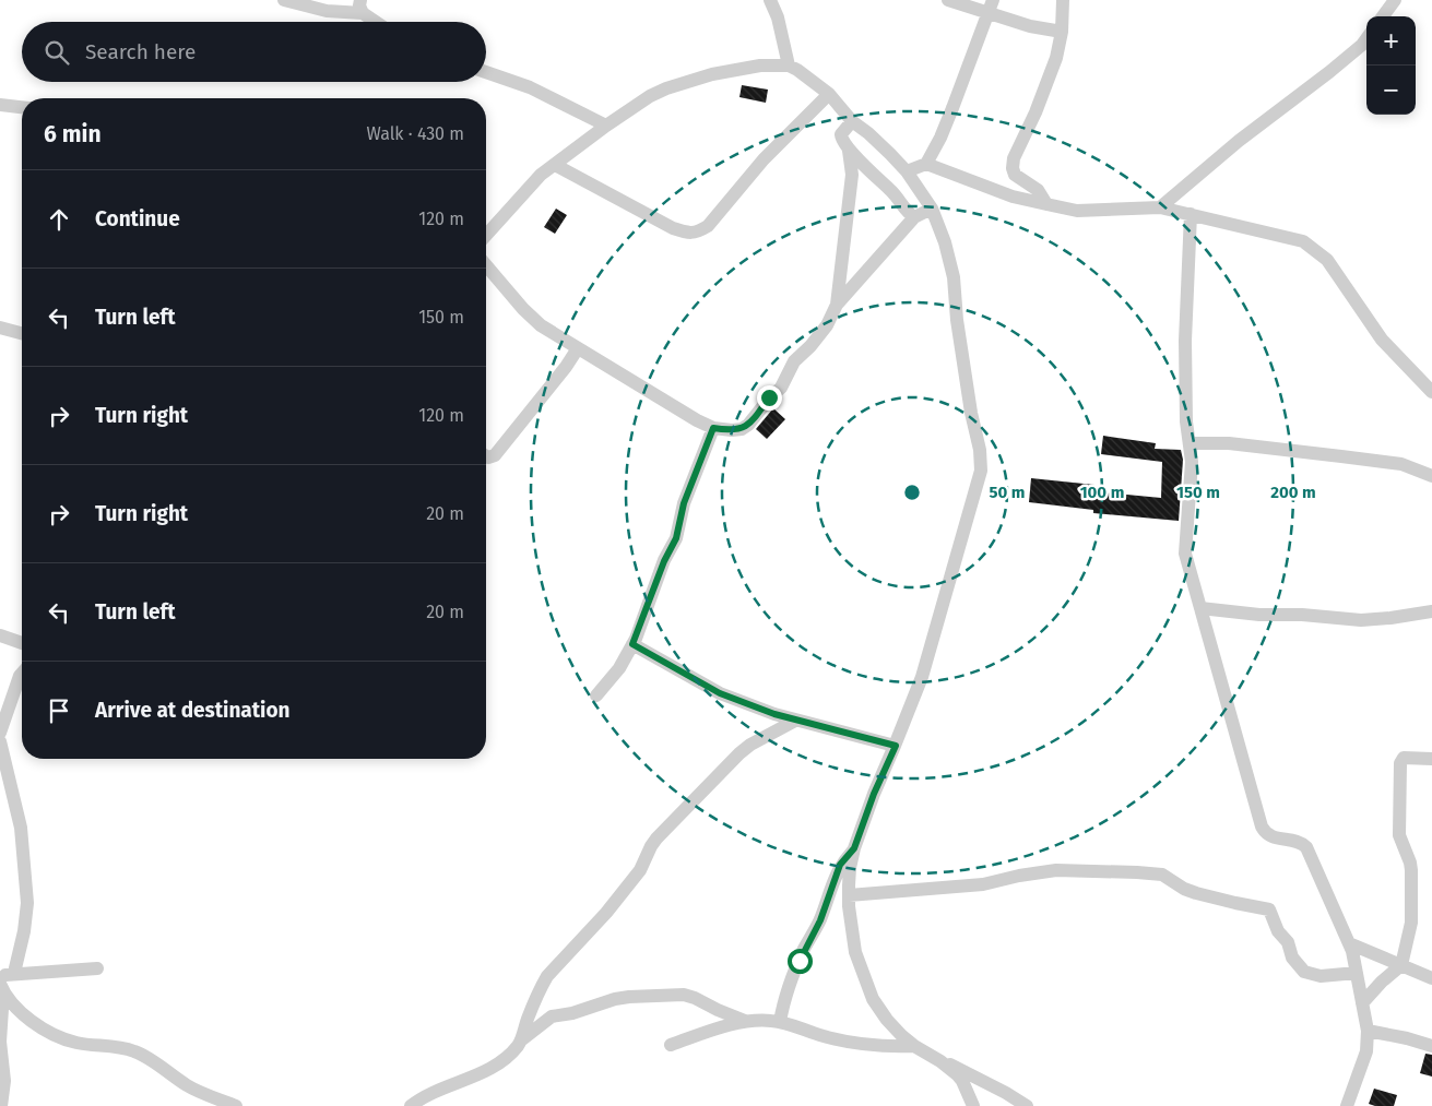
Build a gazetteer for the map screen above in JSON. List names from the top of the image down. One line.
{"page":{"map_buttons":["+","−"],"search":"Search here","heading":["6 min","Walk · 430 m"],"list":[["Continue","120 m"],["Turn left","150 m"],["Turn right","120 m"],["Turn right","20 m"],["Turn left","20 m"],"Arrive at destination"]},"rings":["50 m","100 m","150 m","200 m"]}
